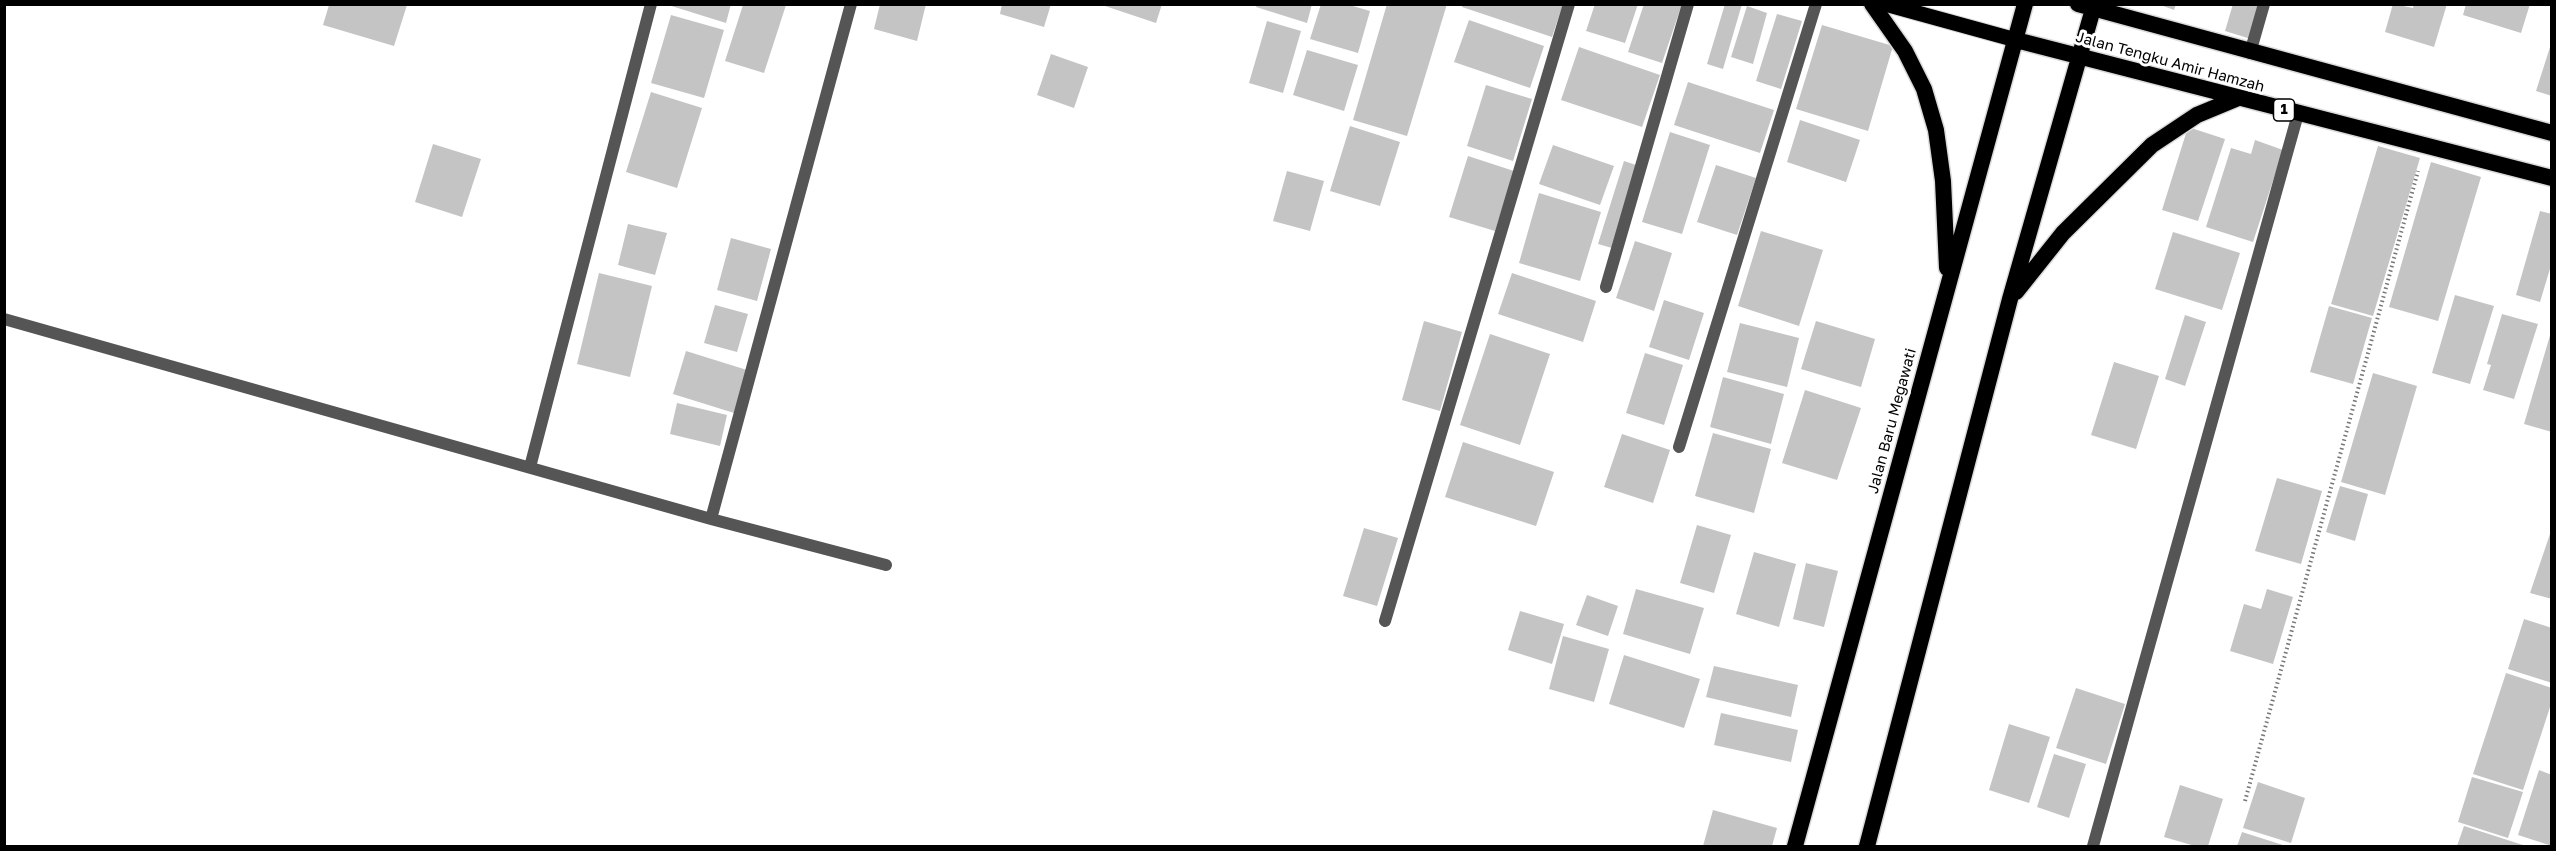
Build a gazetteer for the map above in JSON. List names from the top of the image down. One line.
{"streets":{"highway":["Jalan Tengku Amir Hamzah","1","Jalan Baru Megawati"]},"crossings":[["Jalan Tengku Amir Hamzah","Jalan Baru Megawati"]]}
